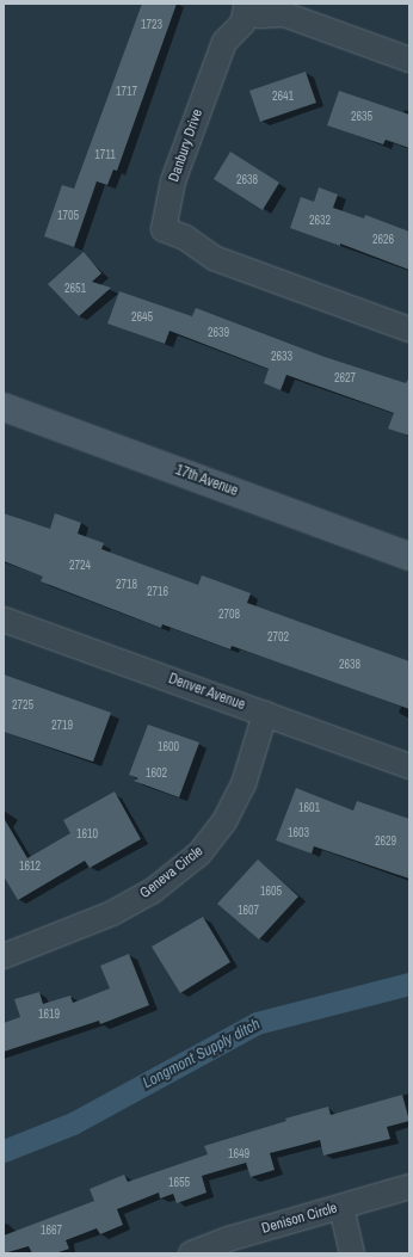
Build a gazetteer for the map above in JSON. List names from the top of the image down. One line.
{"streets":{"main road":["17th Avenue"],"street":["Danbury Drive","Denver Avenue","Geneva Circle","Denison Circle"]},"crossings":[["Denver Avenue","Geneva Circle"]],"water":["Longmont Supply ditch"],"house_numbers":["1723","1717","2641","2635","1711","2638","1705","2632","2626","2651","2645","2639","2633","2627","2724","2718","2716","2708","2702","2638","2725","2719","1600","1602","1601","1603","1610","2629","1612","1605","1607","1619","1649","1655","1667"]}
